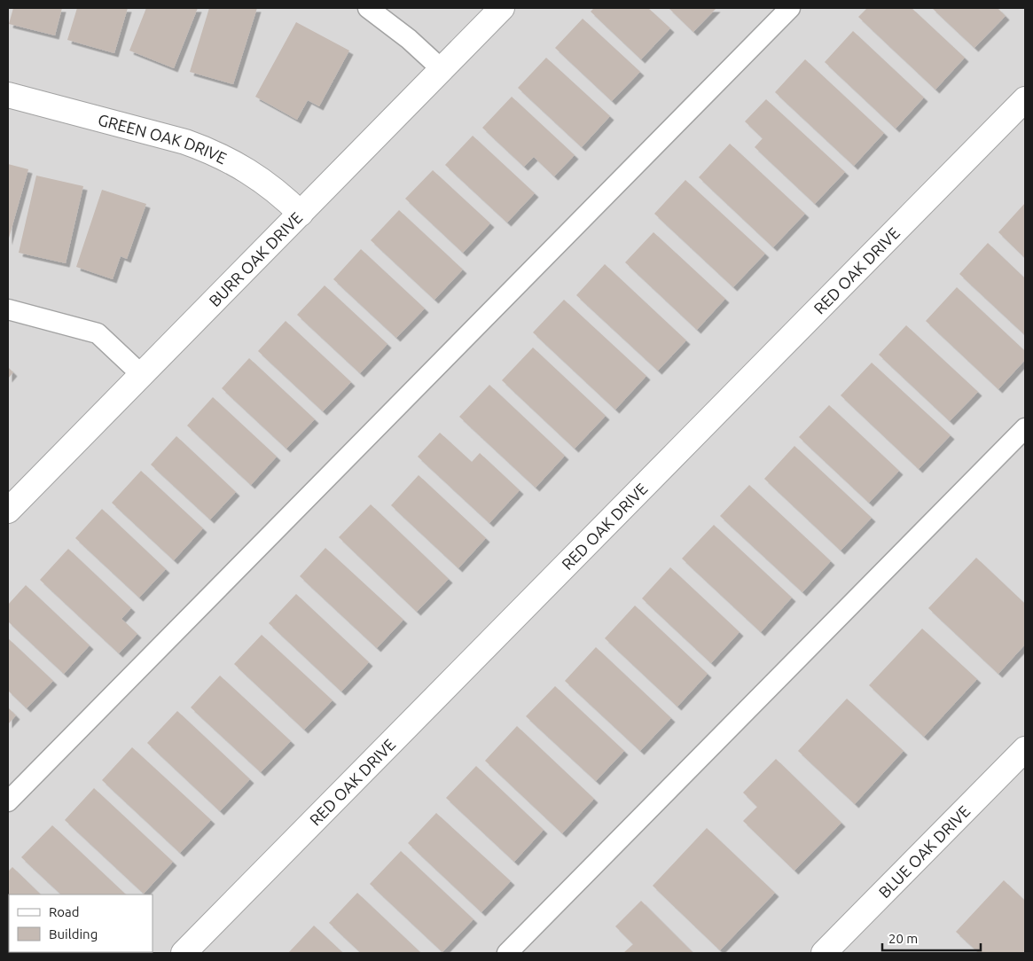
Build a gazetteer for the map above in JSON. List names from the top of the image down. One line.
{"streets":{"street":["GREEN OAK DRIVE","BURR OAK DRIVE","RED OAK DRIVE","BLUE OAK DRIVE"]},"crossings":[["GREEN OAK DRIVE","BURR OAK DRIVE"]],"legend":["Road","Building"],"scale_bar":"20 m"}
